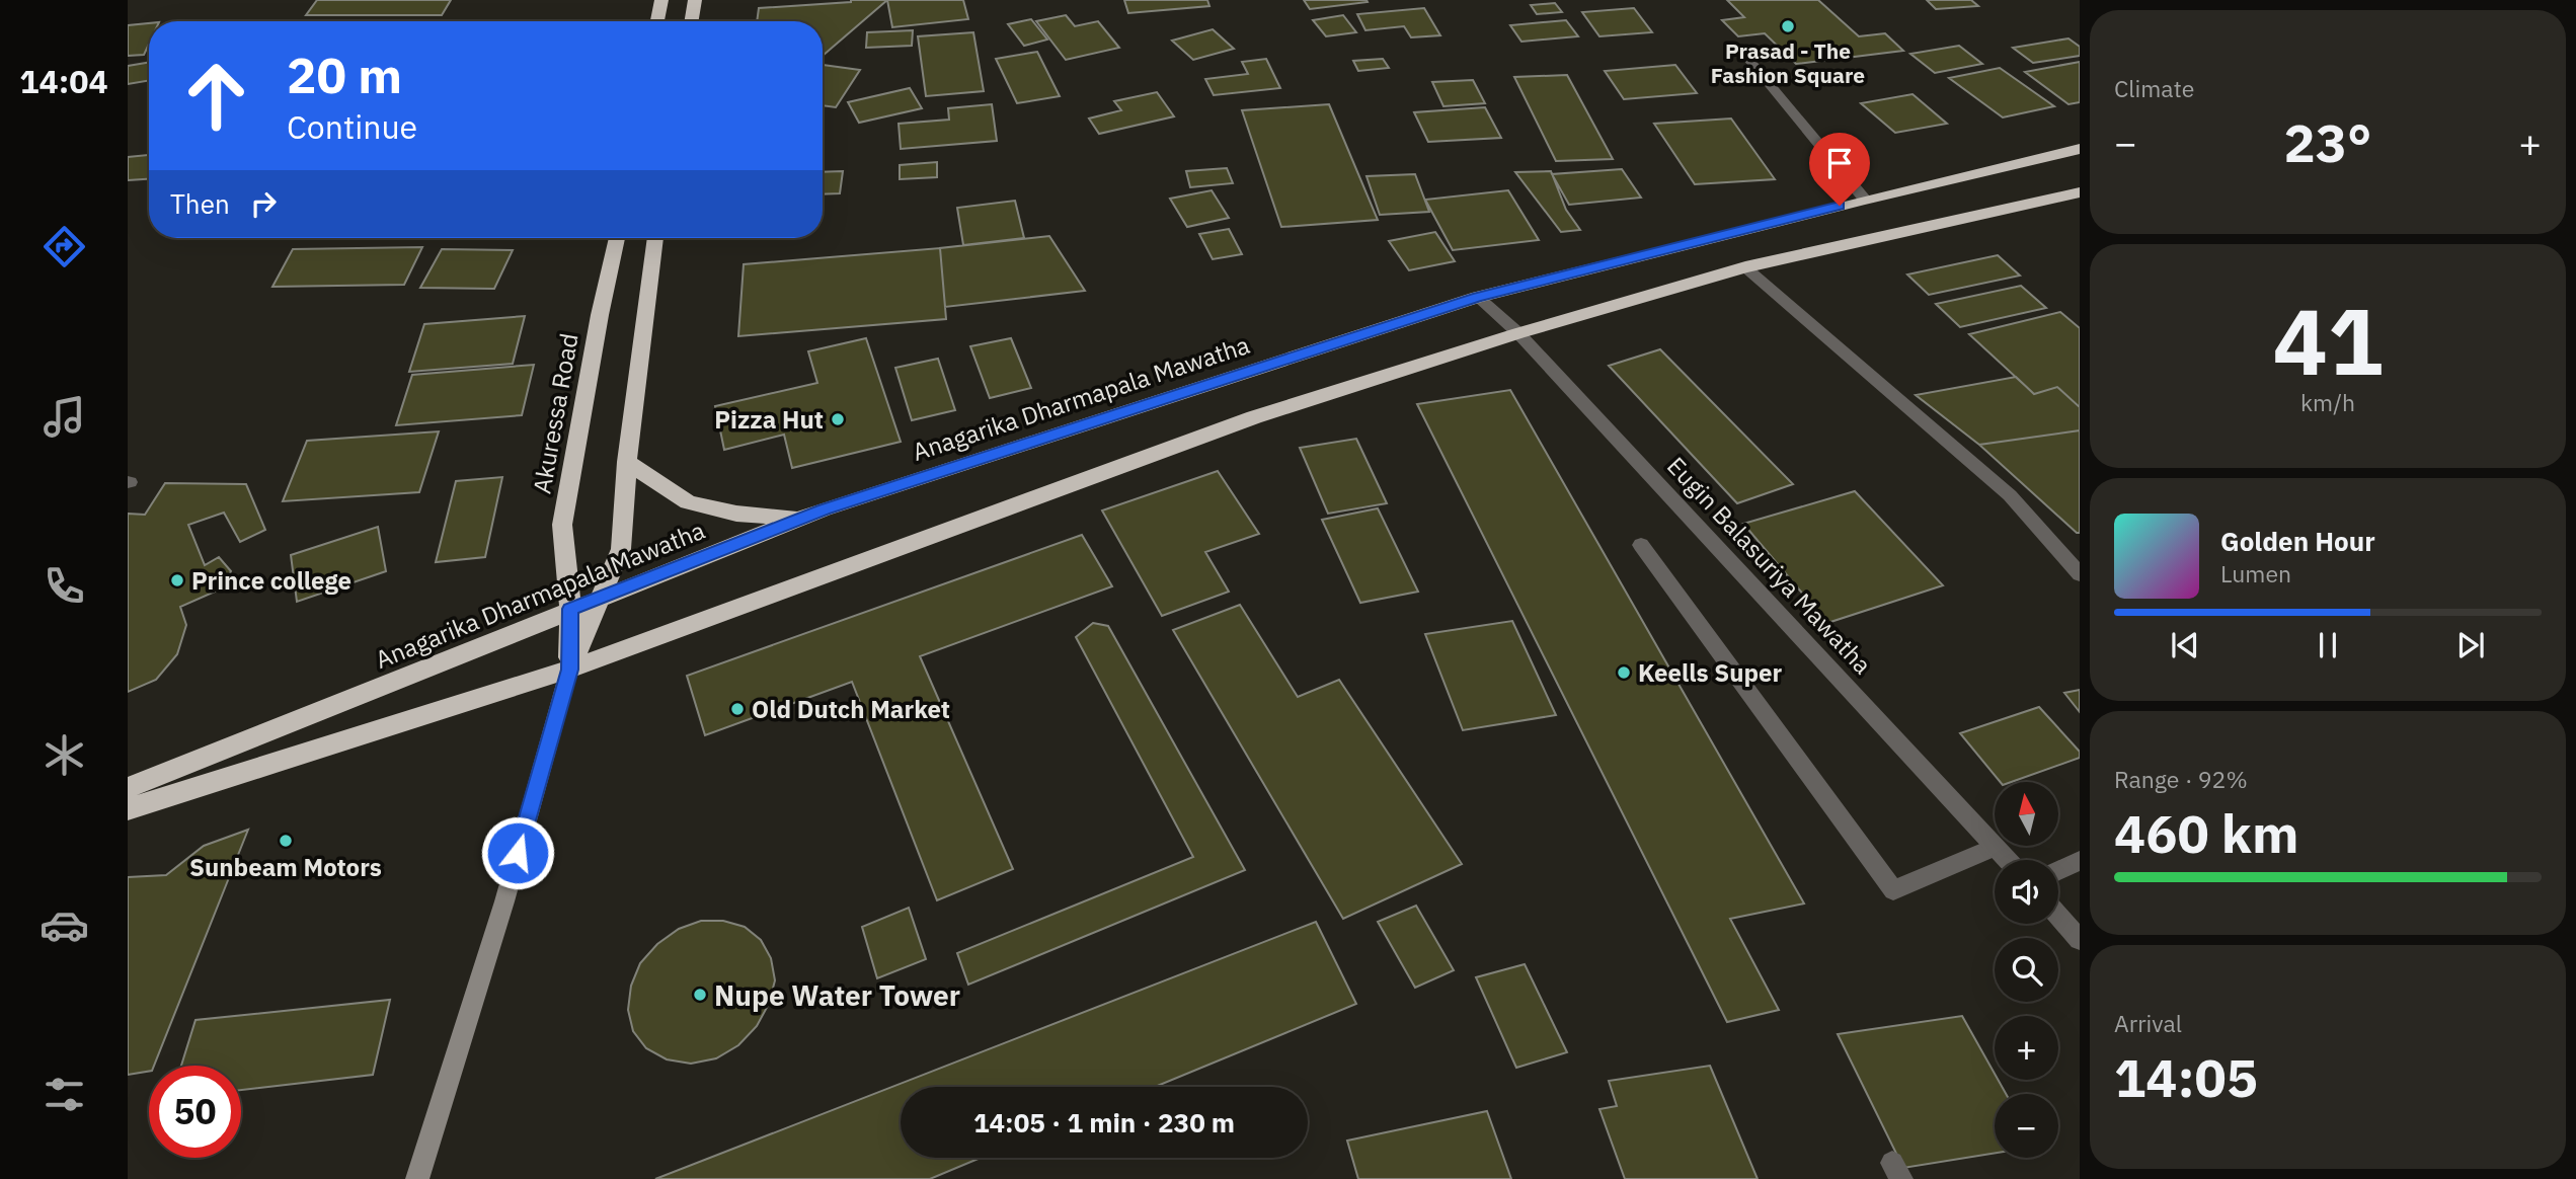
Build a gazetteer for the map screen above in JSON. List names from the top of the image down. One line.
{"streets":{"highway":["Anagarika Dharmapala Mawatha","Akuressa Road"],"street":["Eugin Balasuriya Mawatha"]},"crossings":[["Anagarika Dharmapala Mawatha","Akuressa Road"],["Anagarika Dharmapala Mawatha","Eugin Balasuriya Mawatha"]],"places":["Prasad - The Fashion Square","Pizza Hut","Prince college","Keells Super","Old Dutch Market","Sunbeam Motors","Nupe Water Tower"],"north":"top","page":{"tabs":"14:04","tile":["Climate",["41","km/h"],["Range · 92%","460 km"],["Arrival","14:05"]],"turn":["20 m","Continue"],"heat":["−","23°","+"],"then":"Then","song":["Golden Hour","Lumen"],"map_buttons":["+","−"],"limit":"50","trip":"14:05 · 1 min · 230 m"}}
